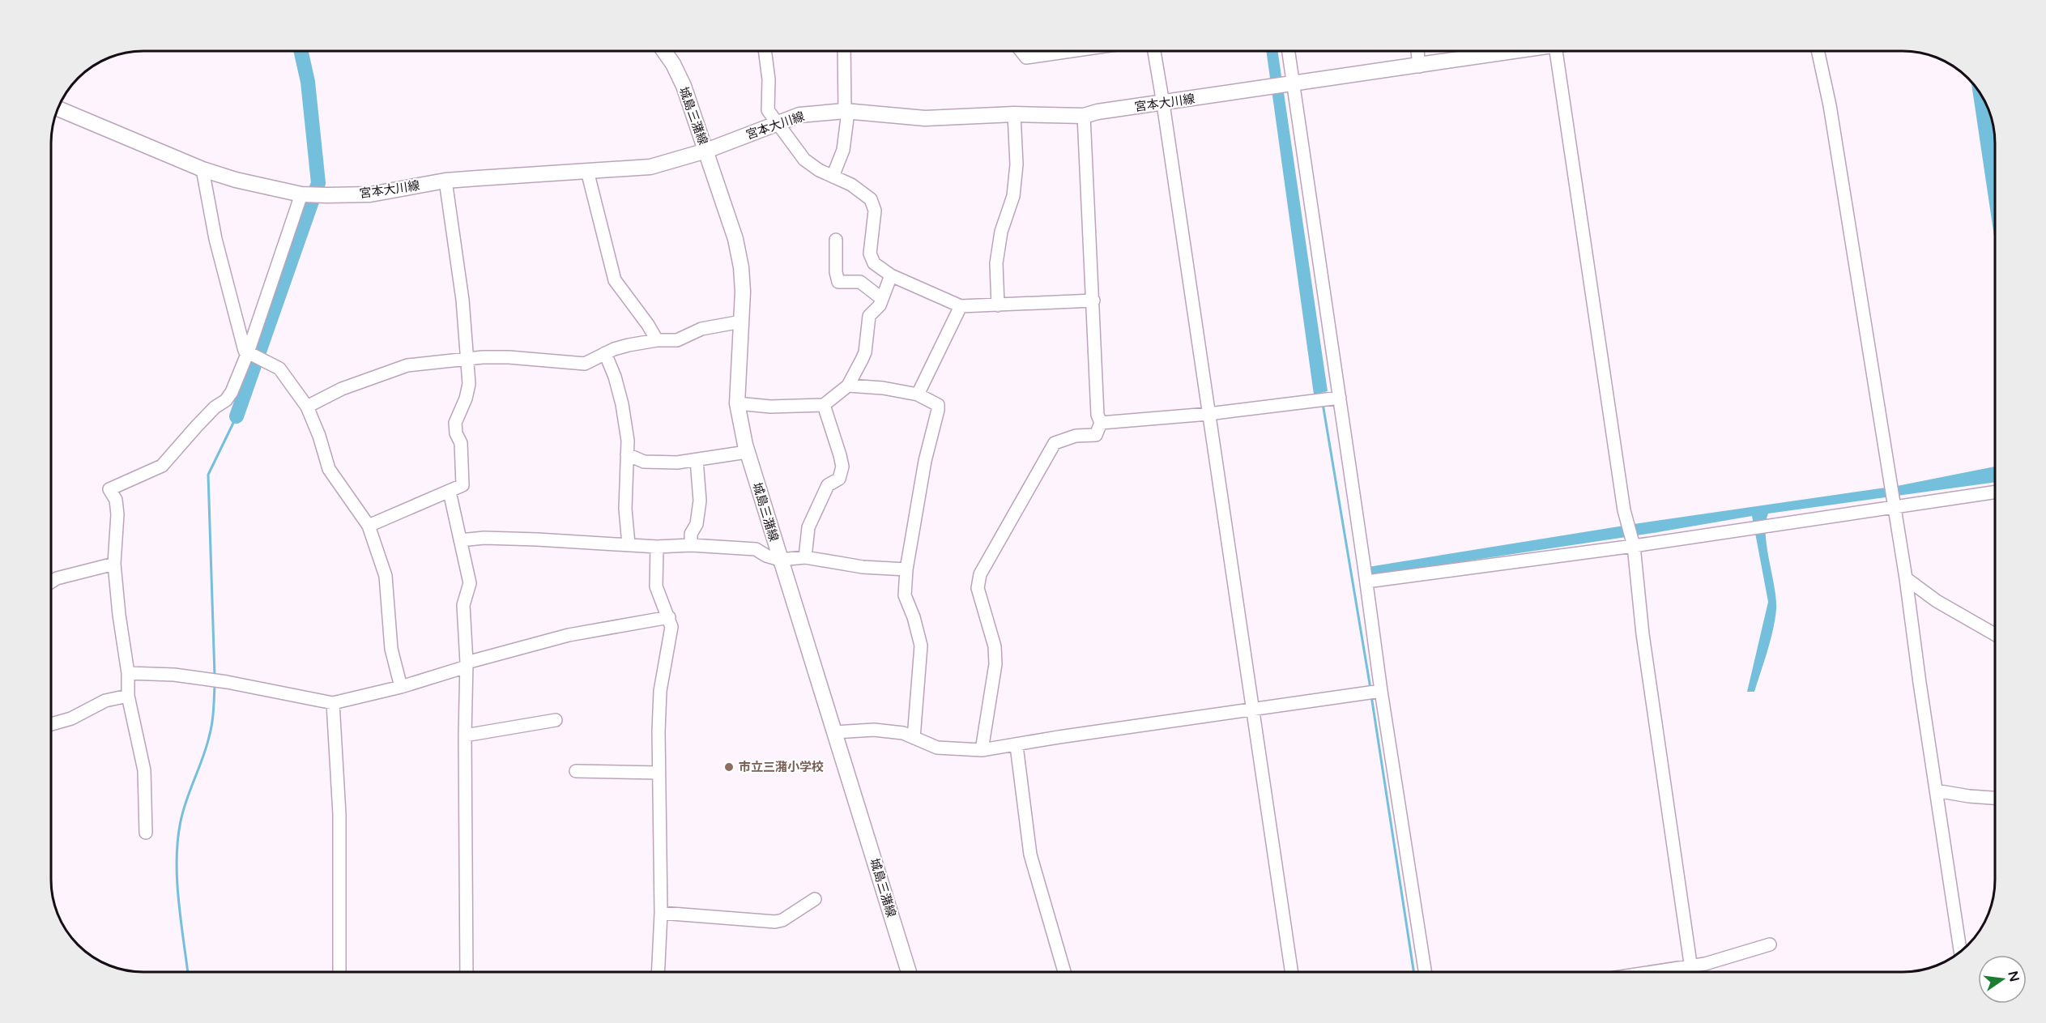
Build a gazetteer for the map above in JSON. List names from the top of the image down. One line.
{"streets":{"main road":["宮本大川線","城島三潴線"]},"crossings":[["宮本大川線","城島三潴線"]],"places":["市立三潴小学校"],"north":"right"}
